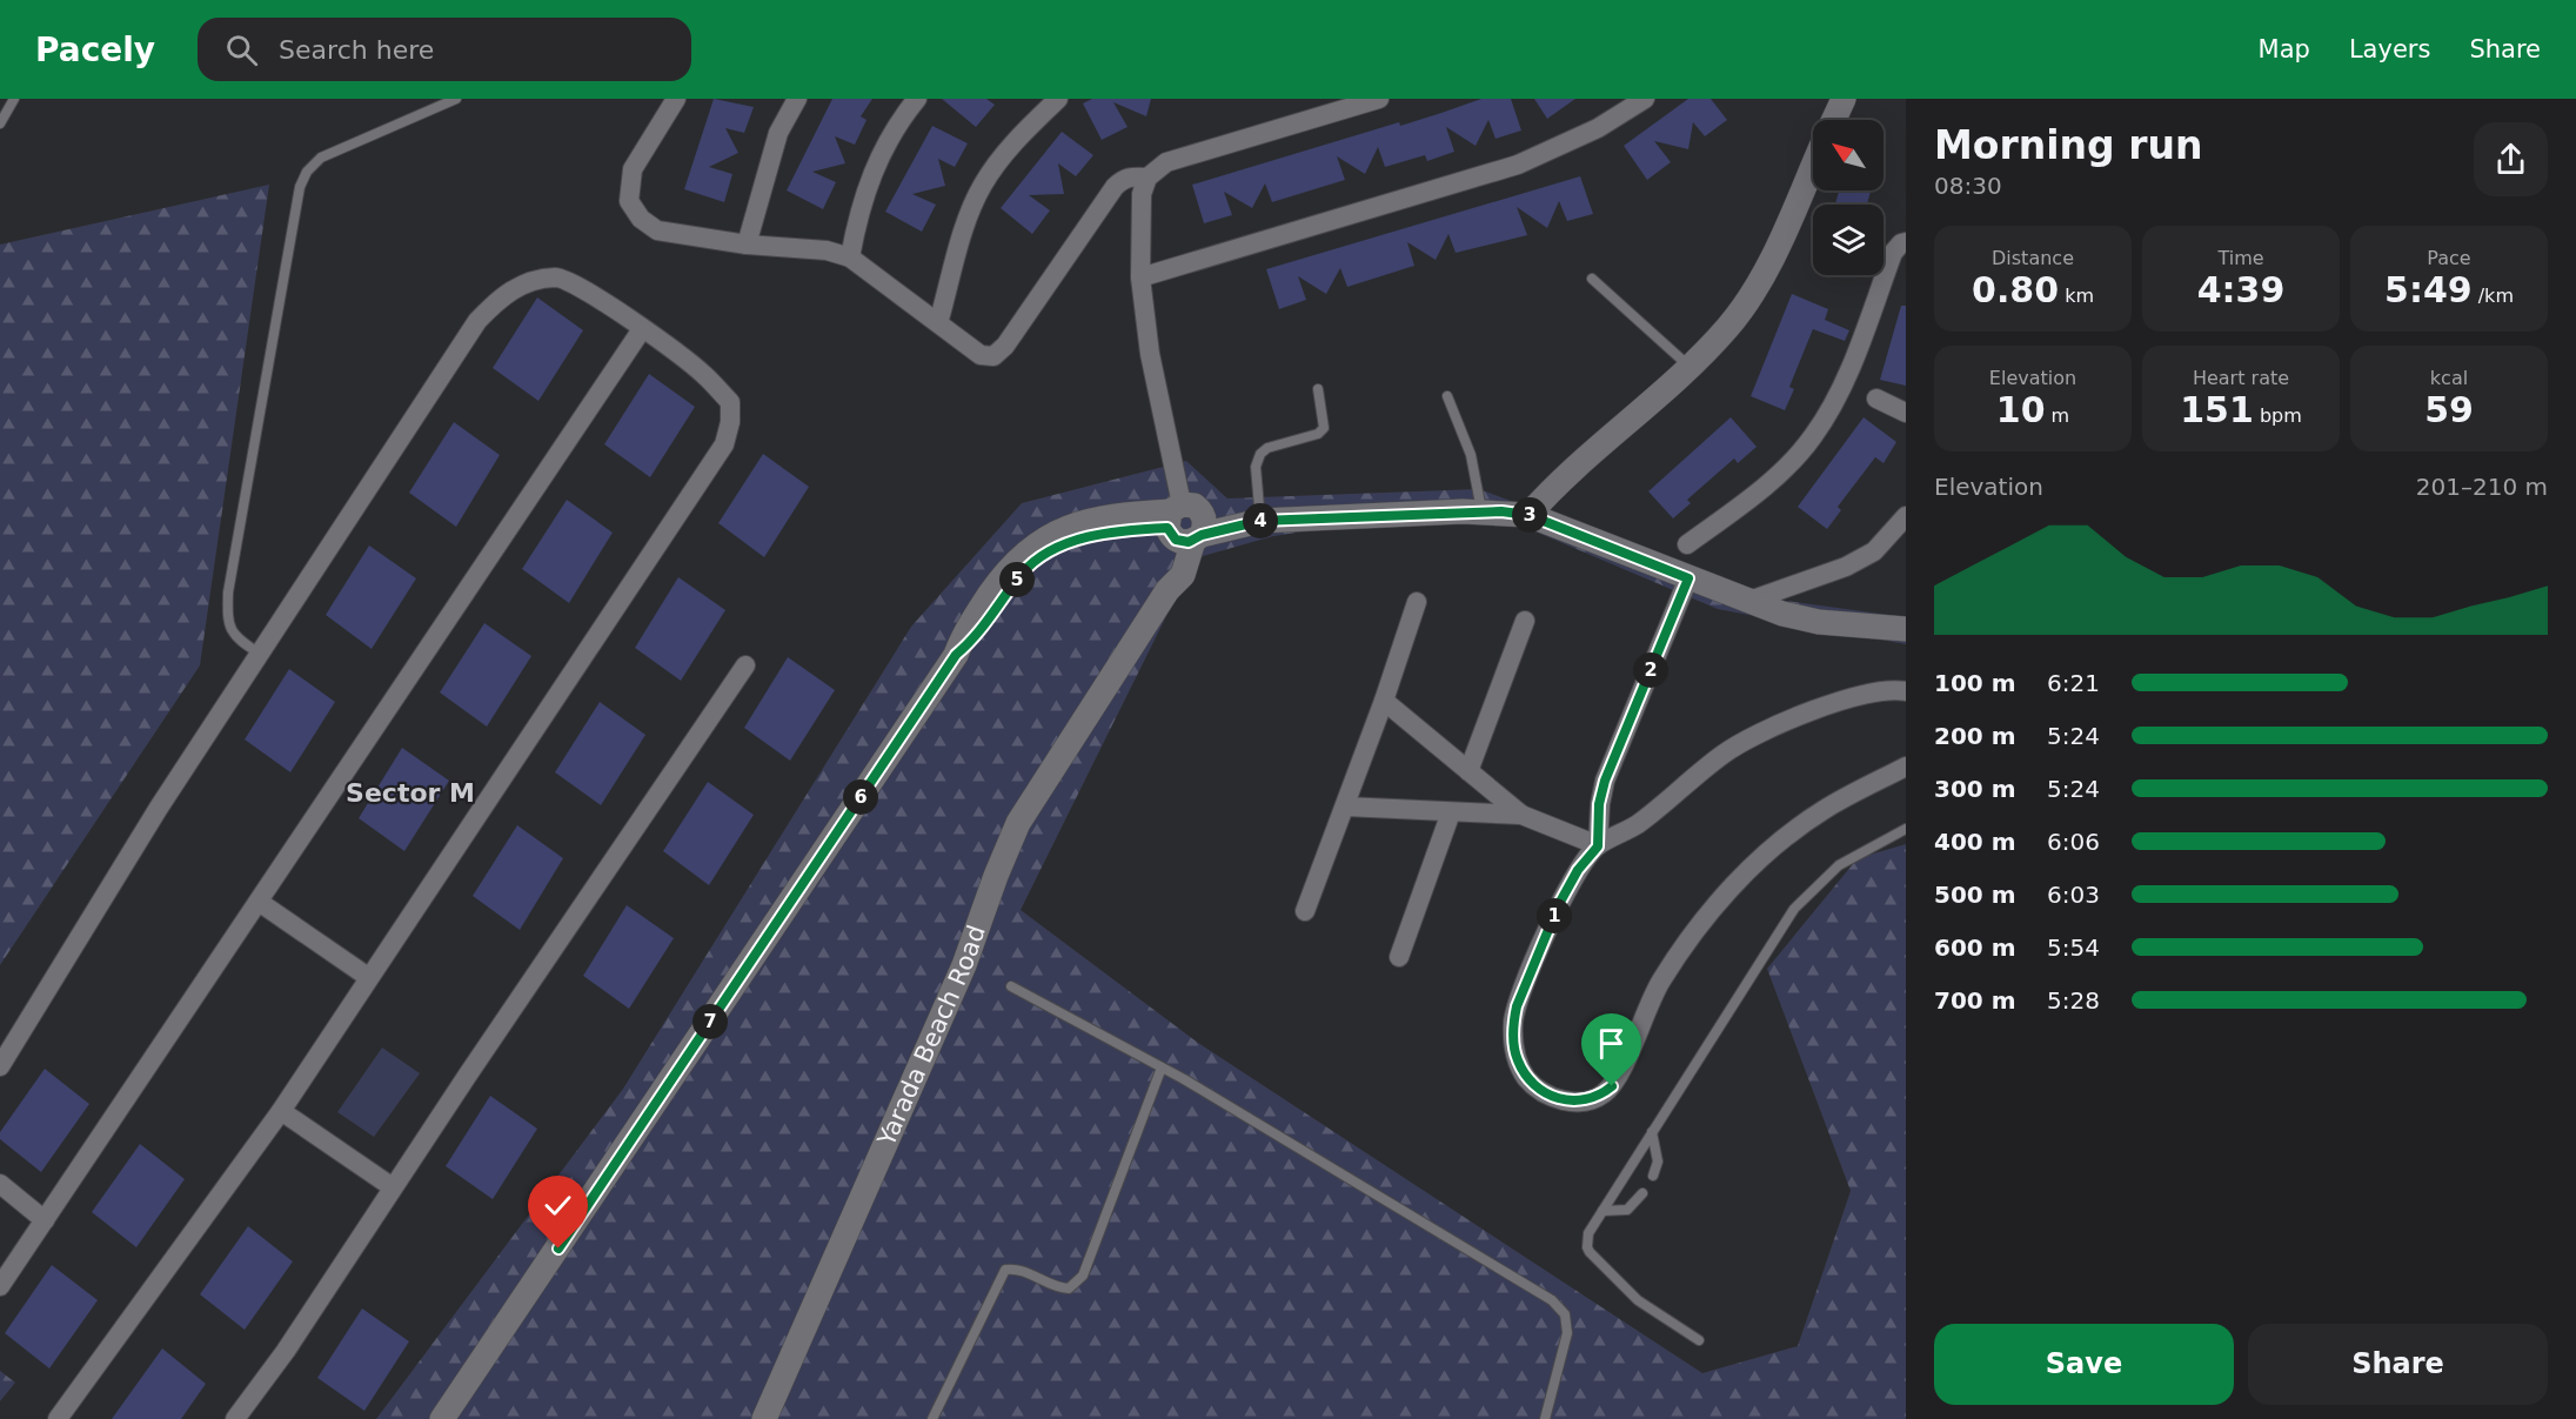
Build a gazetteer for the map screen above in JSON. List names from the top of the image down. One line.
{"streets":{"street":["Yarada Beach Road"]},"districts":["Sector M"],"north":"top left","page":{"header":"Pacely","search":"Search here","nav":["Map","Layers","Share"],"heading":["Morning run","08:30"],"stats":[["Distance","0.80 km"],["Time","4:39"],["Pace","5:49 /km"],["Elevation","10 m"],["Heart rate","151 bpm"],["kcal","59"]],"chart":["Elevation","201–210 m"],"pins":["3","4","5","2","6","1","7"],"list":[{"name":"100 m","note":"6:21"},{"name":"200 m","note":"5:24"},{"name":"300 m","note":"5:24"},{"name":"400 m","note":"6:06"},{"name":"500 m","note":"6:03"},{"name":"600 m","note":"5:54"},{"name":"700 m","note":"5:28"}],"buttons":["Save","Share"]}}
